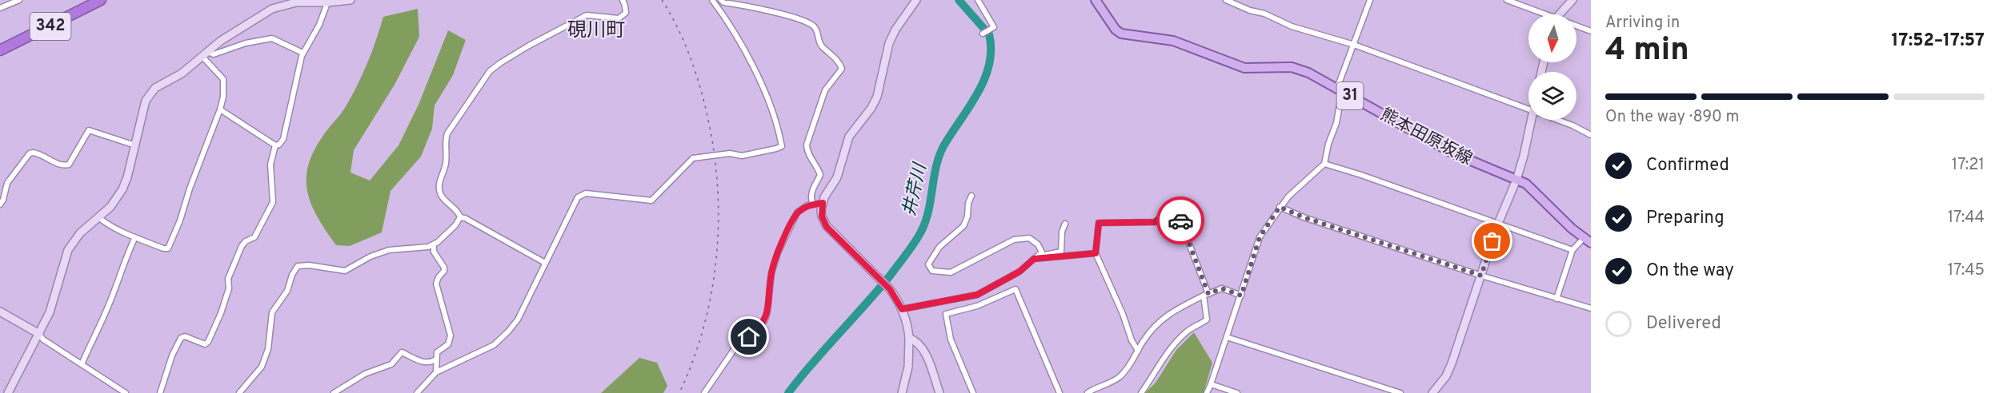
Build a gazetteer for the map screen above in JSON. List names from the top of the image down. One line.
{"streets":{"highway":["342"],"main road":["31","熊本田原坂線"]},"districts":["硯川町"],"water":["井芹川"],"north":"bottom","page":{"heading":["4 min","Arriving in","17:52–17:57"],"bar":"On the way · 890 m","list":[["Confirmed","17:21"],["Preparing","17:44"],["On the way","17:45"],"Delivered"]}}
